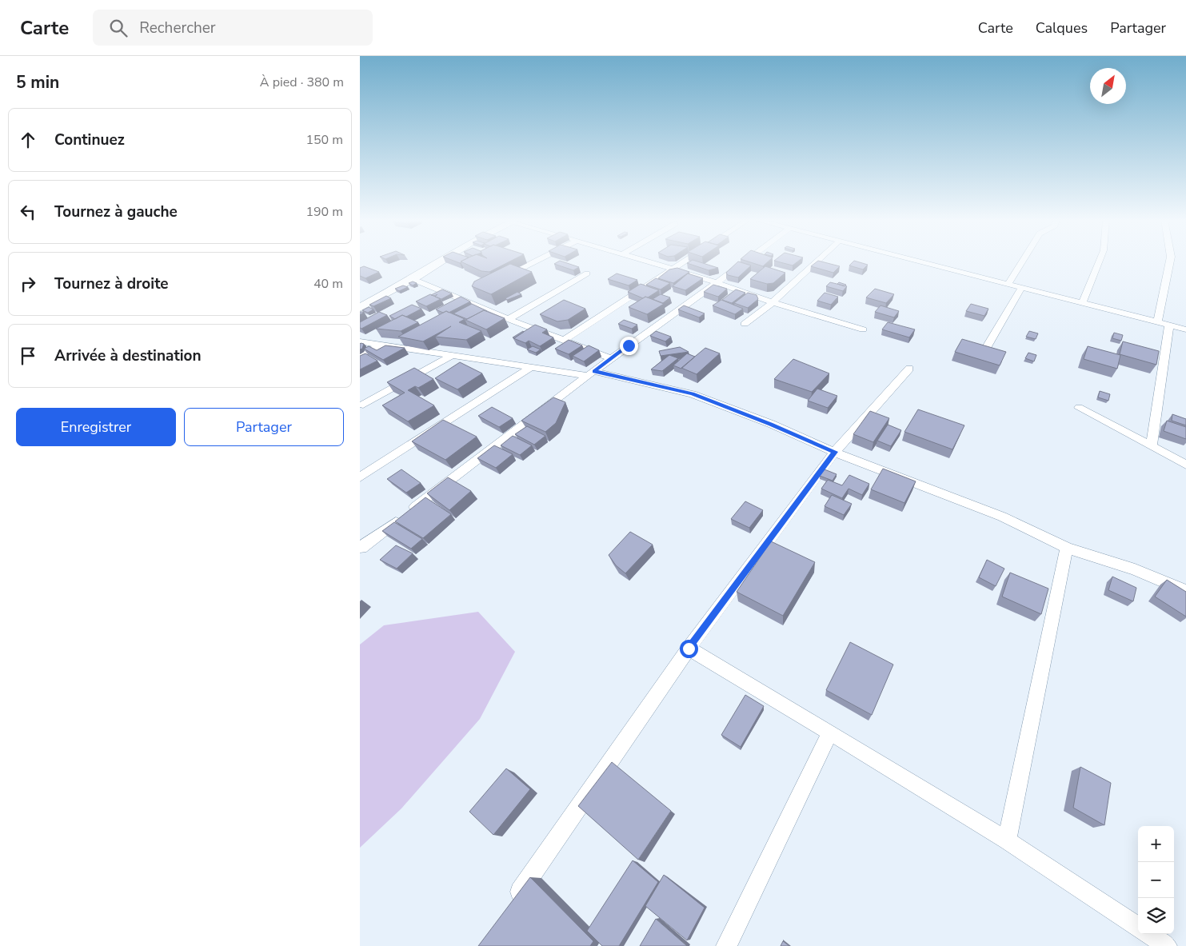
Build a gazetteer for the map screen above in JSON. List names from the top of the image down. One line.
{"north":"top right","page":{"header":"Carte","search":"Rechercher","nav":["Carte","Calques","Partager"],"heading":["5 min","À pied · 380 m"],"list":[["Continuez","150 m"],["Tournez à gauche","190 m"],["Tournez à droite","40 m"],"Arrivée à destination"],"buttons":["Enregistrer","Partager"],"map_buttons":["+","−"]}}
